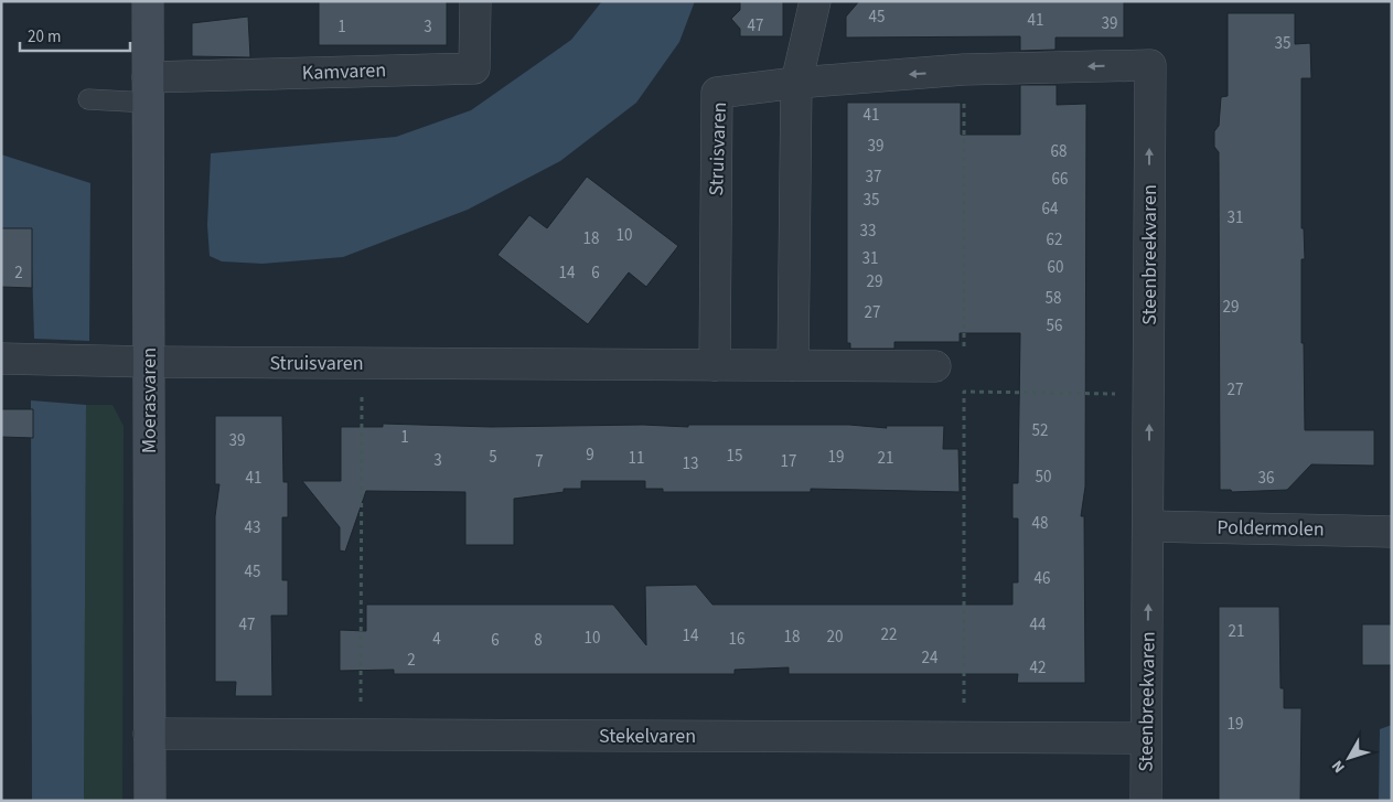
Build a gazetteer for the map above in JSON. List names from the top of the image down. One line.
{"streets":{"street":["Kamvaren","Struisvaren","Steenbreekvaren","Moerasvaren","Poldermolen","Stekelvaren"]},"crossings":[["Kamvaren","Moerasvaren"],["Struisvaren","Steenbreekvaren"],["Struisvaren","Moerasvaren"],["Steenbreekvaren","Poldermolen"],["Steenbreekvaren","Stekelvaren"],["Moerasvaren","Stekelvaren"]],"house_numbers":["45","41","39","47","1","3","35","41","39","68","37","66","35","64","31","33","10","18","62","31","60","2","14","6","29","58","29","27","56","27","52","1","39","9","15","5","19","11","21","3","7","17","13","50","41","36","48","43","45","46","47","44","21","22","14","18","20","10","4","16","6","8","24","2","42","19"],"scale_bar":"20 m","north":"bottom left"}
